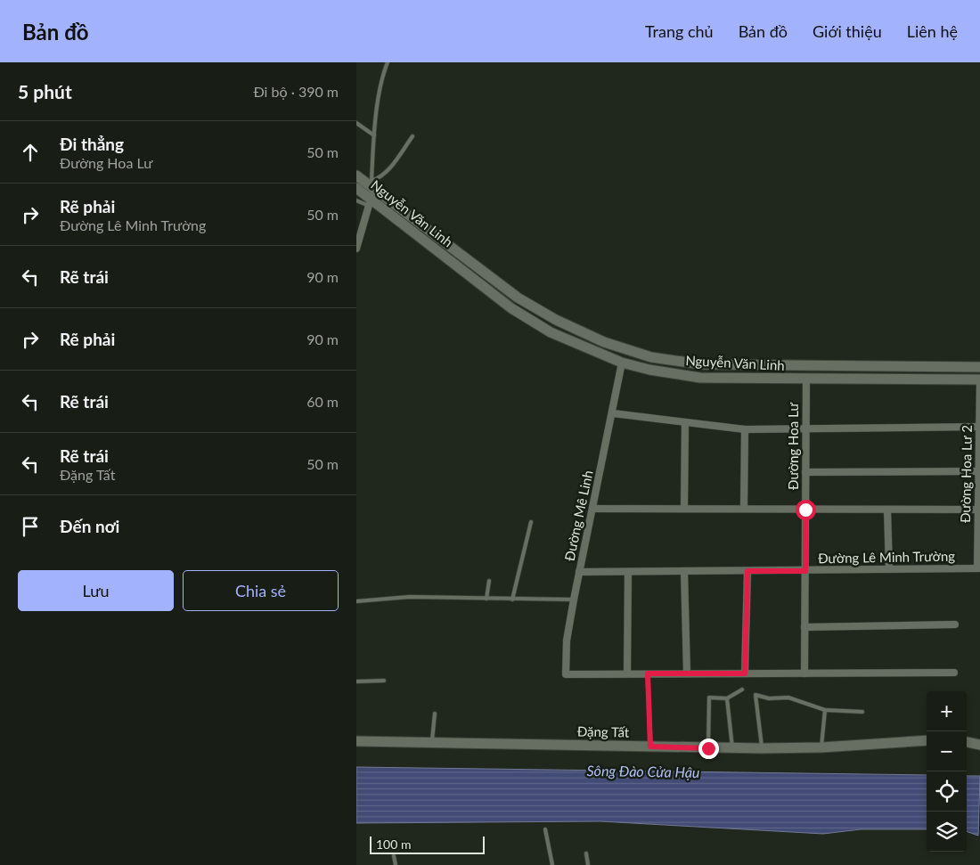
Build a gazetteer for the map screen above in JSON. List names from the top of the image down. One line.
{"streets":{"main road":["Nguyễn Văn Linh","Đặng Tất"],"street":["Đường Hoa Lư","Đường Hoa Lư 2","Đường Mê Linh","Đường Lê Minh Trường"]},"crossings":[["Nguyễn Văn Linh","Đường Hoa Lư"],["Nguyễn Văn Linh","Đường Hoa Lư 2"],["Nguyễn Văn Linh","Đường Mê Linh"],["Đường Hoa Lư","Đường Lê Minh Trường"],["Đường Hoa Lư 2","Đường Lê Minh Trường"],["Đường Mê Linh","Đường Lê Minh Trường"]],"water":["Sông Đào Cửa Hậu"],"scale_bar":"100 m","page":{"header":"Bản đồ","nav":["Trang chủ","Bản đồ","Giới thiệu","Liên hệ"],"heading":["5 phút","Đi bộ · 390 m"],"list":[["Đi thẳng","Đường Hoa Lư","50 m"],["Rẽ phải","Đường Lê Minh Trường","50 m"],["Rẽ trái","90 m"],["Rẽ phải","90 m"],["Rẽ trái","60 m"],["Rẽ trái","Đặng Tất","50 m"],"Đến nơi"],"buttons":["Lưu","Chia sẻ"],"map_buttons":["+","−"],"scale":"100 m"}}
